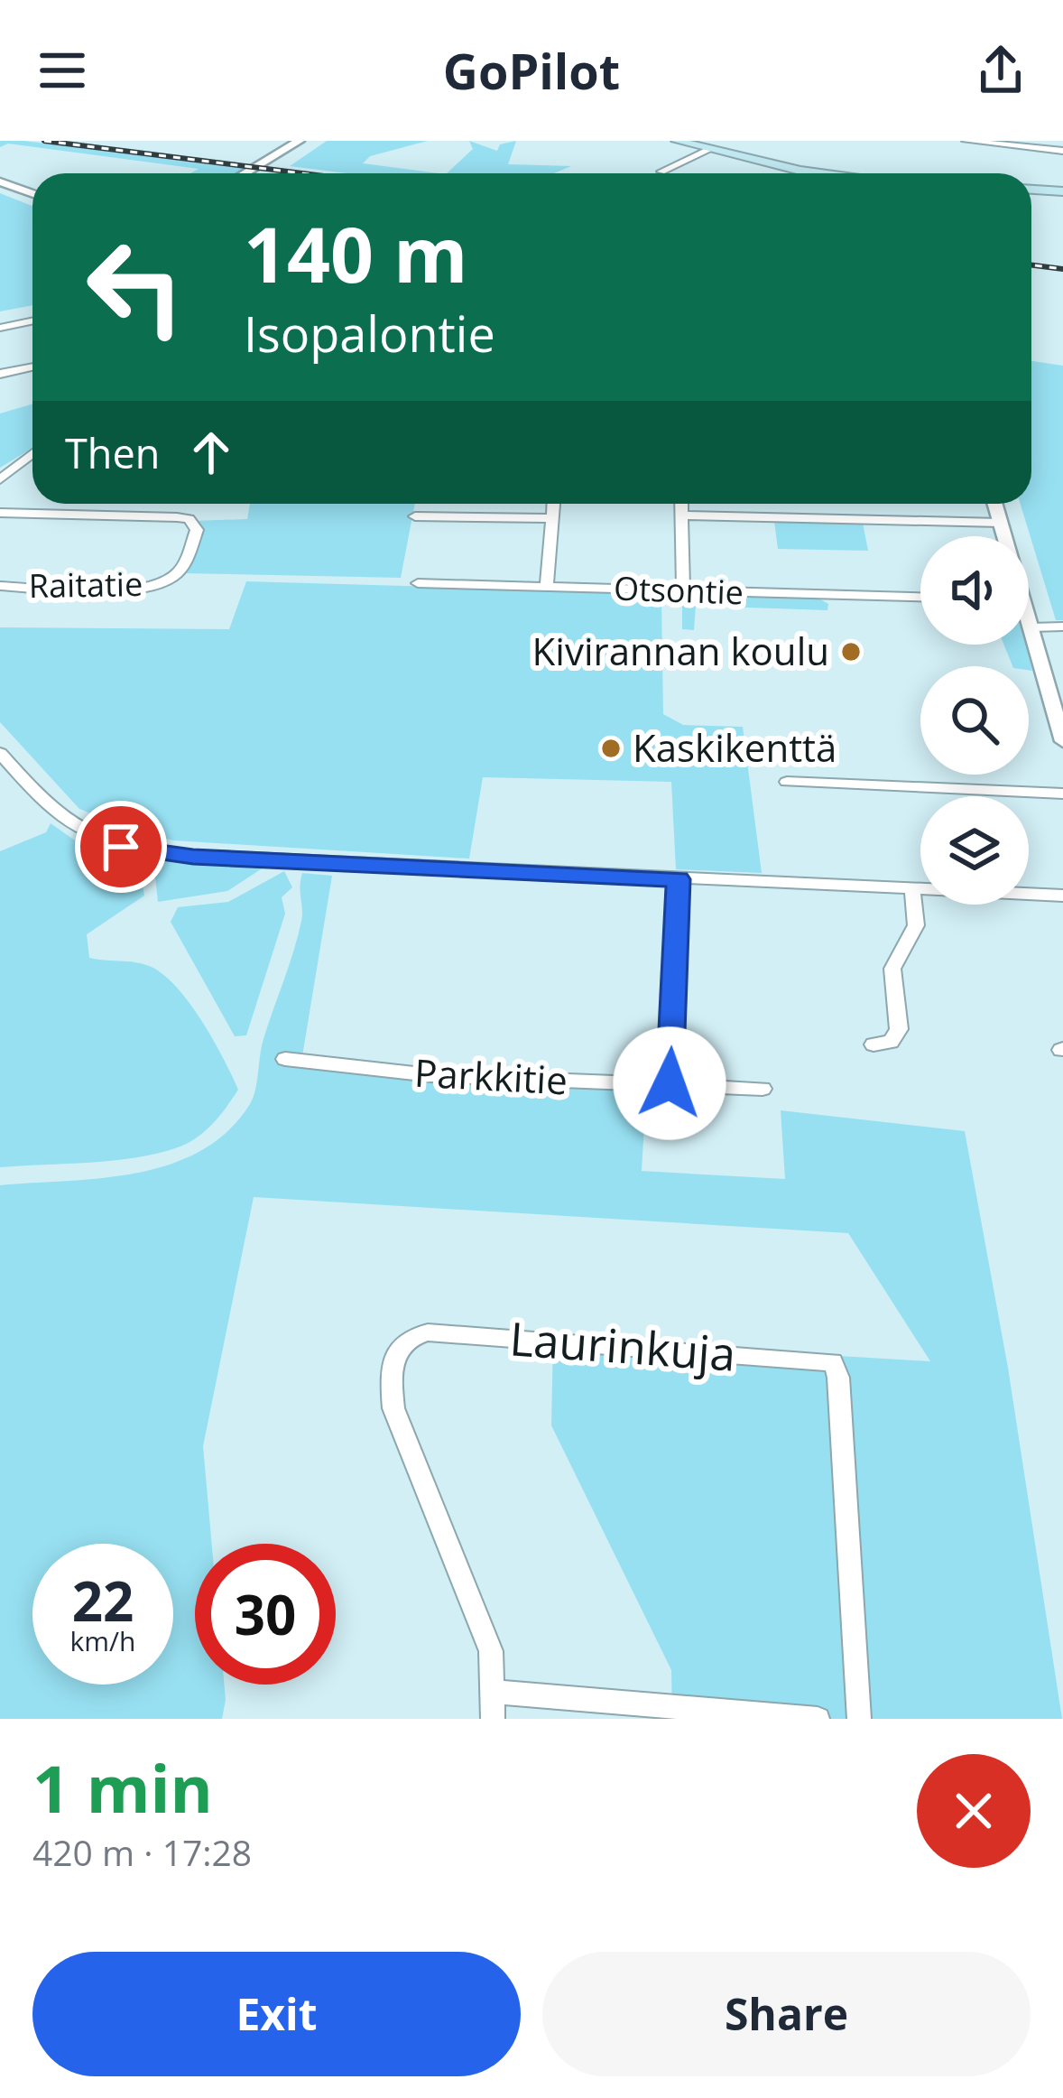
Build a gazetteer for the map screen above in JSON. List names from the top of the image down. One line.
{"streets":{"street":["Raitatie","Otsontie","Parkkitie","Laurinkuja"]},"places":["Kivirannan koulu","Kaskikenttä"],"page":{"header":"GoPilot","turn":["140 m","Isopalontie"],"then":"Then","speed":"22 km/h","limit":"30","heading":["1 min","420 m · 17:28"],"buttons":["Exit","Share"]}}
